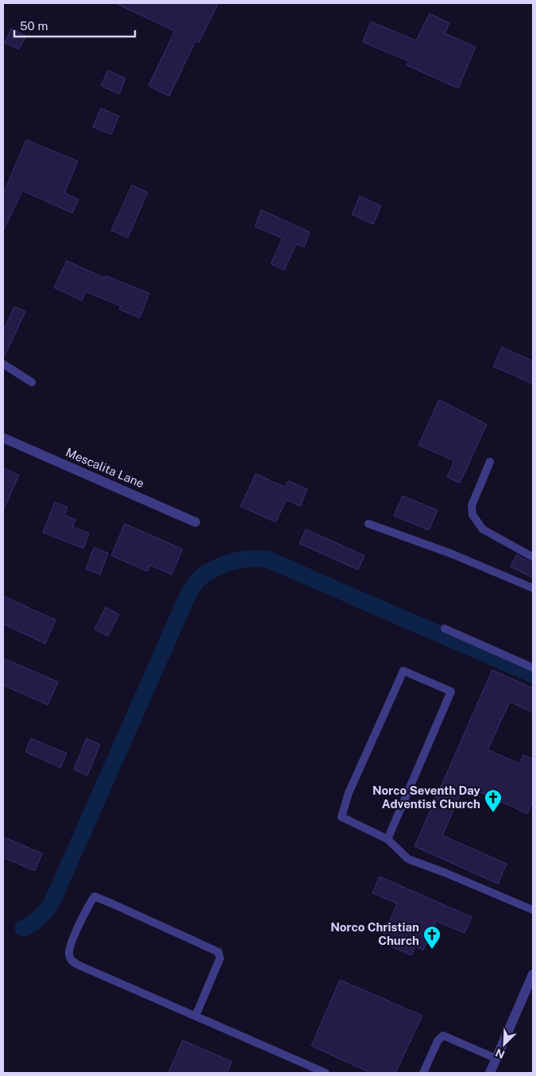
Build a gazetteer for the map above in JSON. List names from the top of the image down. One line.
{"streets":{"street":["Mescalita Lane"]},"places":{"church":["Norco Seventh Day Adventist Church","Norco Christian Church"]},"scale_bar":"50 m","north":"bottom left"}
